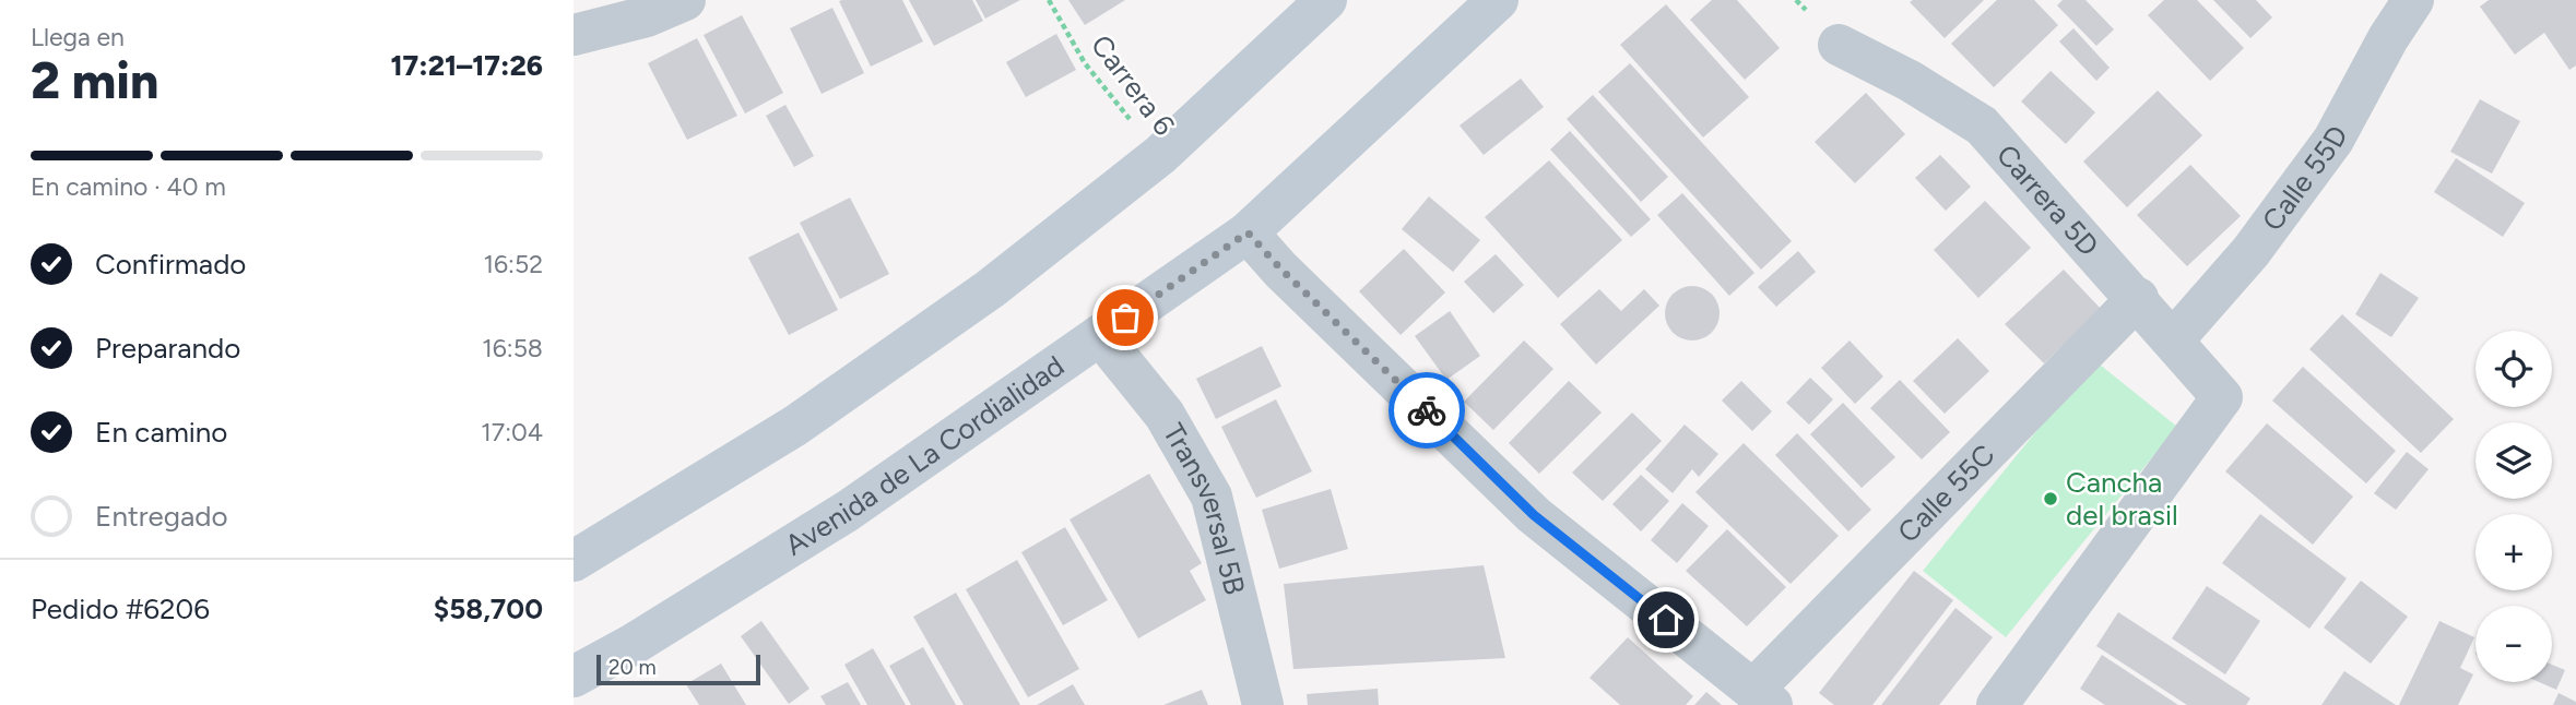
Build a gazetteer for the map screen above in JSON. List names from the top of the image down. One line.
{"streets":{"main road":["Avenida de La Cordialidad"],"street":["Calle 55D","Carrera 5D","Calle 55C","Transversal 5B"],"path":["Carrera 6"]},"crossings":[["Calle 55D","Carrera 5D"],["Carrera 5D","Calle 55C"],["Avenida de La Cordialidad","Transversal 5B"]],"places":["Cancha del brasil"],"scale_bar":"20 m","page":{"heading":["2 min","Llega en","17:21–17:26"],"panel":["Pedido #6206","$58,700"],"bar":"En camino · 40 m","list":[["Confirmado","16:52"],["Preparando","16:58"],["En camino","17:04"],"Entregado"],"map_buttons":["+","−"],"scale":"20 m"}}
